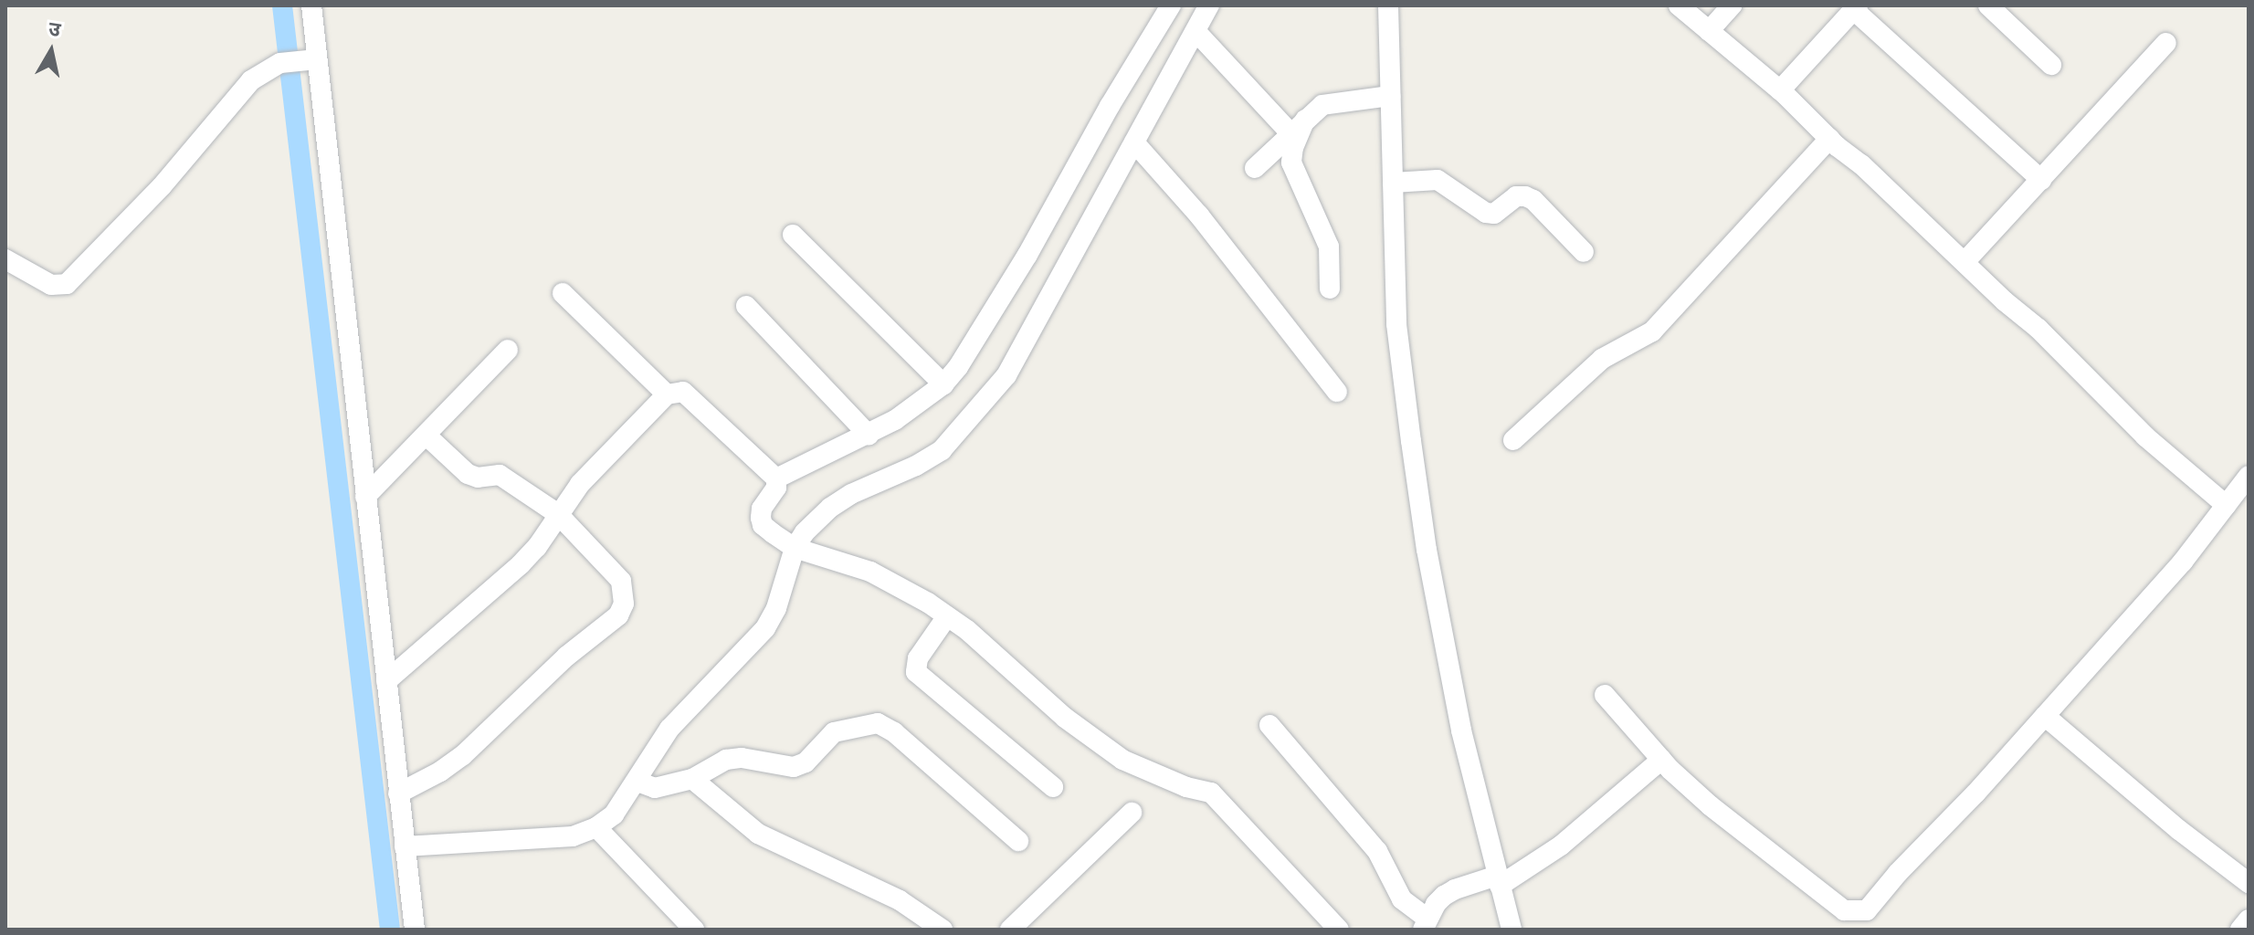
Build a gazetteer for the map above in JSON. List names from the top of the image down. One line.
{"north":"top"}
